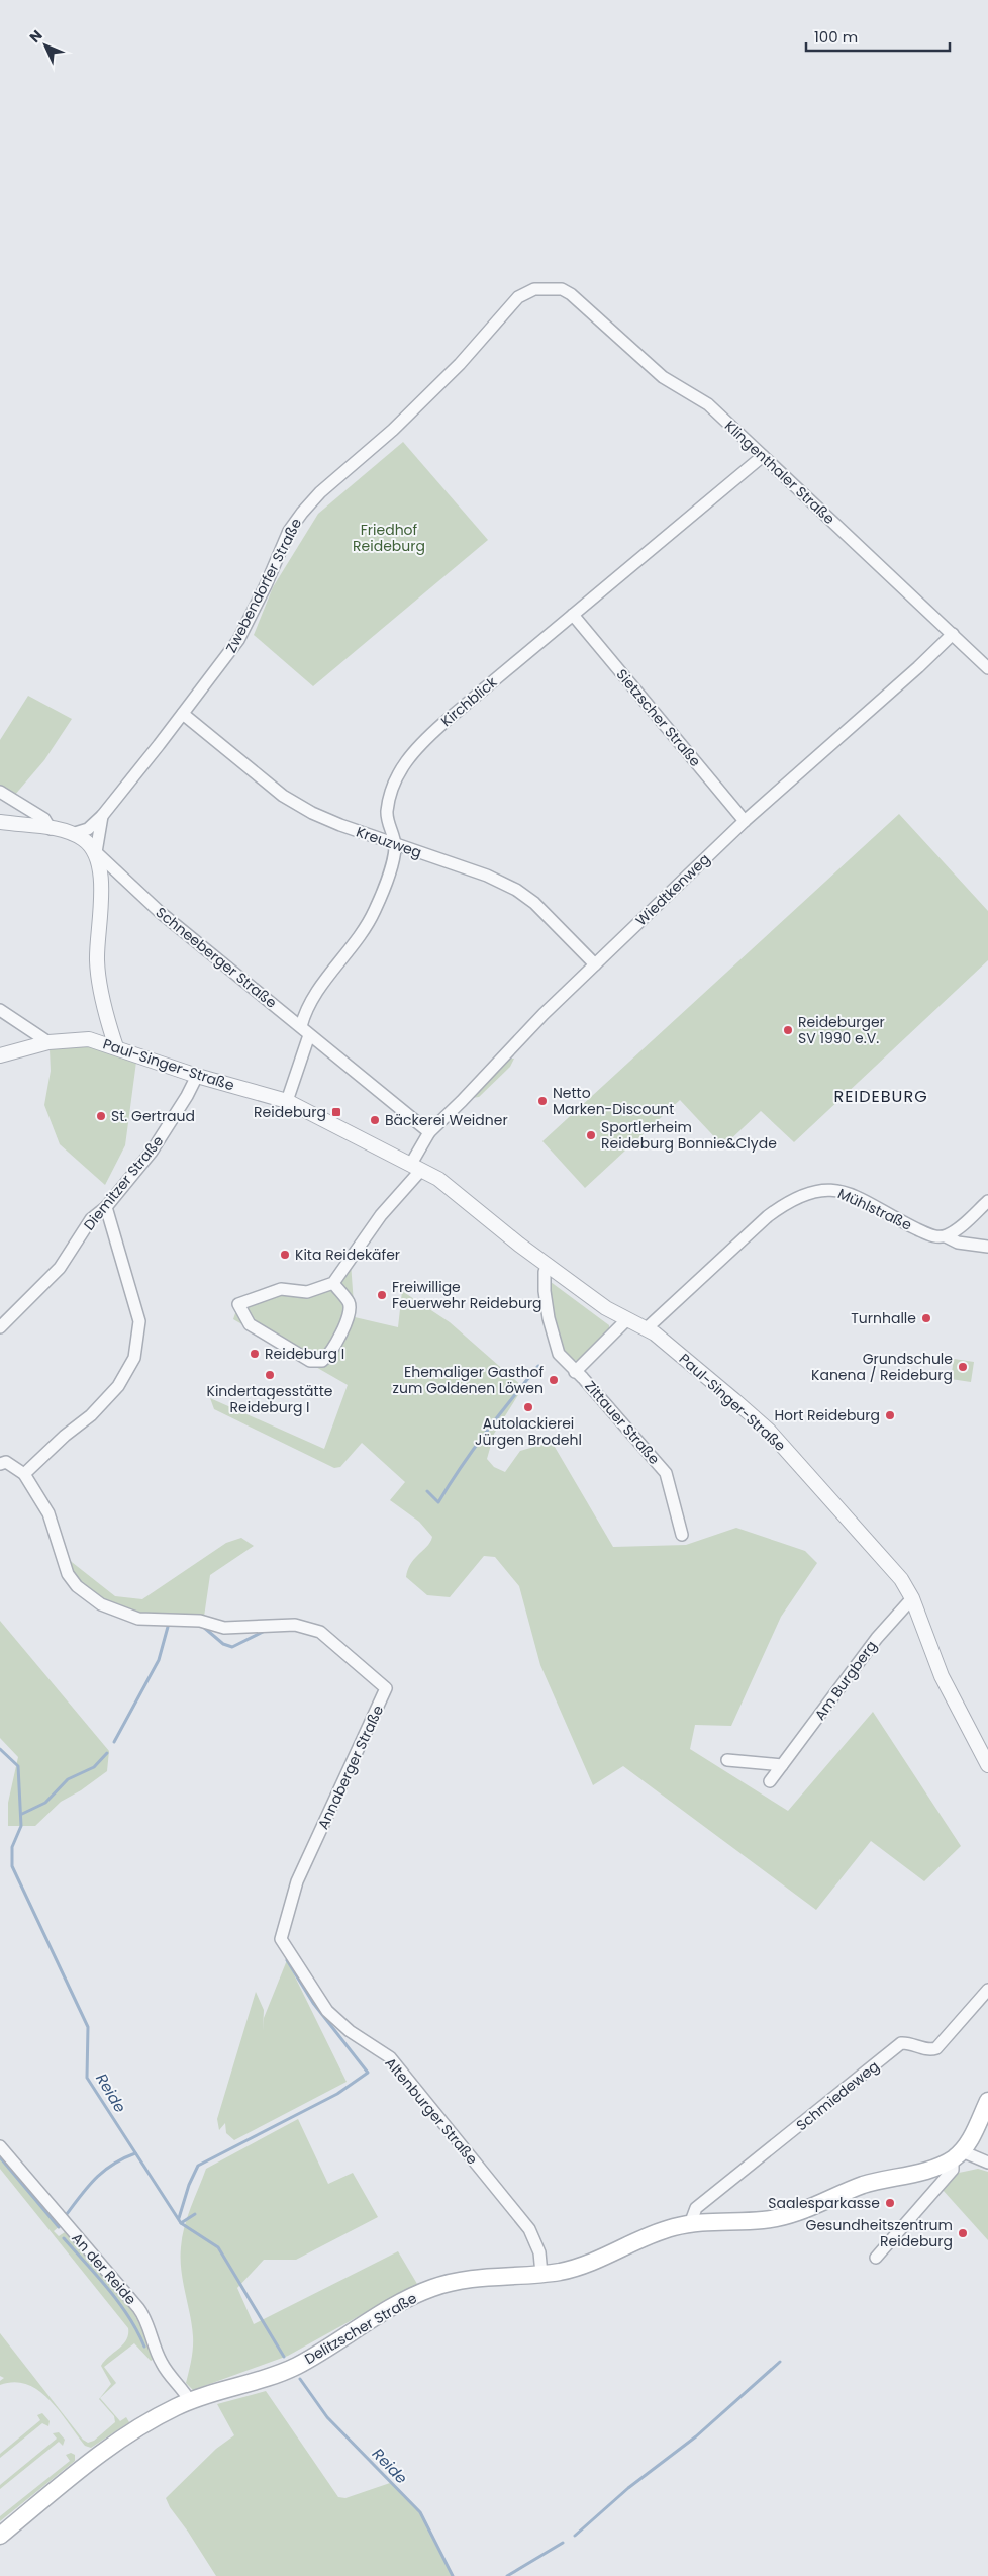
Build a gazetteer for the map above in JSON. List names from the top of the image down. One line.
{"streets":{"main road":["Delitzscher Straße"],"street":["Klingenthaler Straße","Zwebendorfer Straße","Kirchblick","Sietzscher Straße","Kreuzweg","Wiedtkenweg","Schneeberger Straße","Paul-Singer-Straße","Diemitzer Straße","Mühlstraße","Zittauer Straße","Am Burgberg","Annaberger Straße","Schmiedeweg","Altenburger Straße","An der Reide"]},"crossings":[["Klingenthaler Straße","Zwebendorfer Straße"],["Klingenthaler Straße","Kirchblick"],["Klingenthaler Straße","Wiedtkenweg"],["Zwebendorfer Straße","Kreuzweg"],["Zwebendorfer Straße","Schneeberger Straße"],["Zwebendorfer Straße","Paul-Singer-Straße"],["Kirchblick","Sietzscher Straße"],["Kirchblick","Kreuzweg"],["Kirchblick","Schneeberger Straße"],["Sietzscher Straße","Wiedtkenweg"],["Kreuzweg","Wiedtkenweg"],["Wiedtkenweg","Schneeberger Straße"],["Wiedtkenweg","Paul-Singer-Straße"],["Paul-Singer-Straße","Diemitzer Straße"],["Paul-Singer-Straße","Mühlstraße"],["Paul-Singer-Straße","Zittauer Straße"],["Paul-Singer-Straße","Am Burgberg"],["Annaberger Straße","Altenburger Straße"],["Schmiedeweg","Delitzscher Straße"],["Altenburger Straße","Delitzscher Straße"],["An der Reide","Delitzscher Straße"]],"districts":["REIDEBURG"],"water":["Reide"],"parks":["Friedhof Reideburg"],"places":{"other":["Reideburger SV 1990 e.V.","Netto Marken-Discount","St. Gertraud","Bäckerei Weidner","Sportlerheim Reideburg Bonnie&Clyde","Kita Reidekäfer","Freiwillige Feuerwehr Reideburg","Turnhalle","Reideburg I","Grundschule Kanena / Reideburg","Kindertagesstätte Reideburg I","Ehemaliger Gasthof zum Goldenen Löwen","Autolackierei Jürgen Brodehl","Hort Reideburg","Saalesparkasse","Gesundheitszentrum Reideburg"],"transit":["Reideburg"]},"scale_bar":"100 m","north":"top left"}
